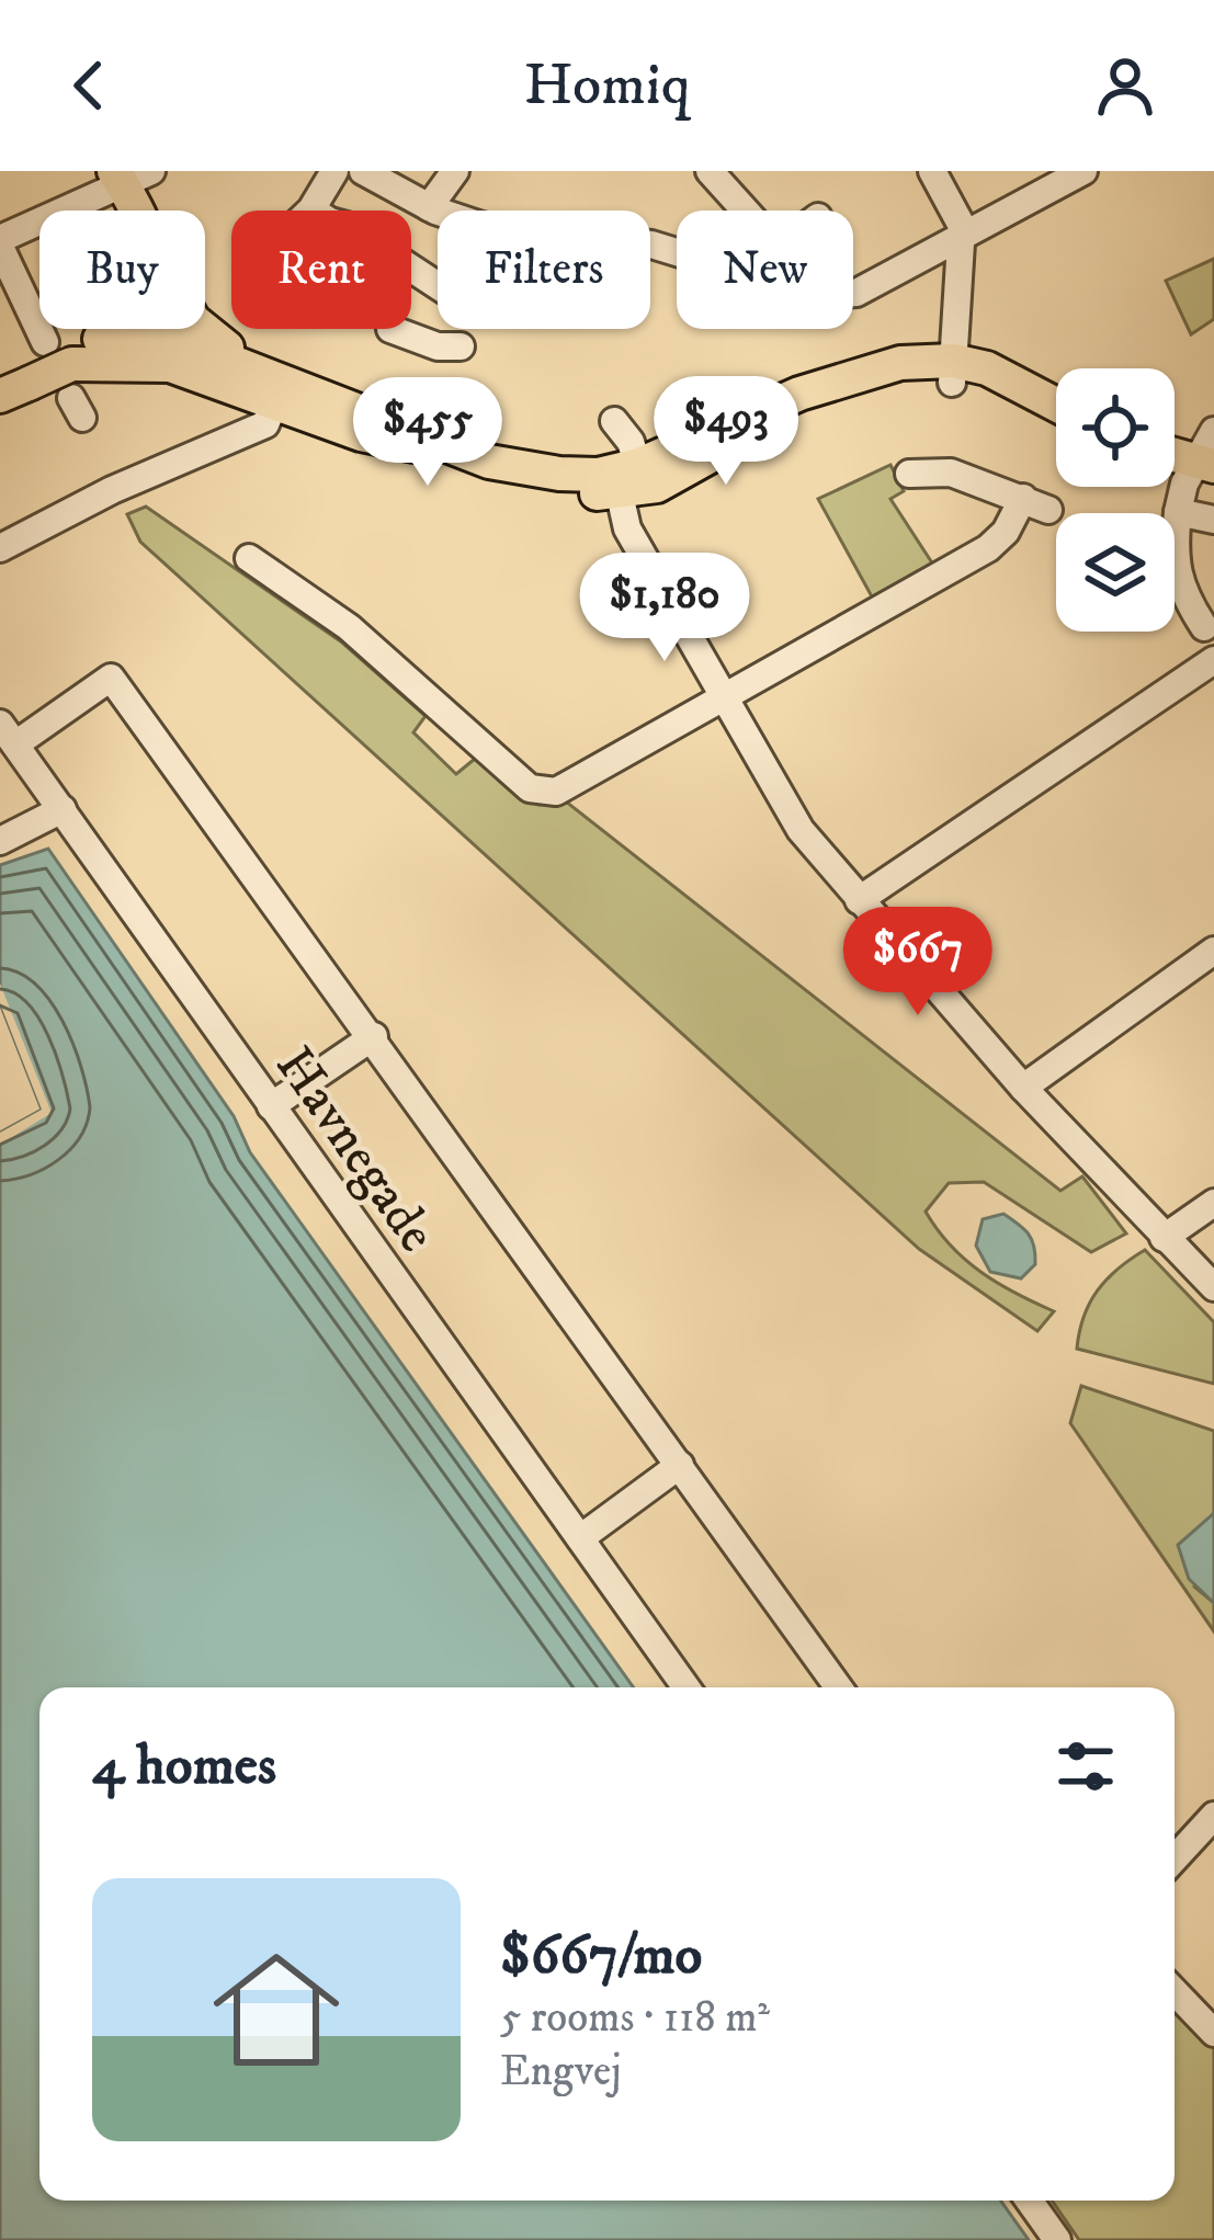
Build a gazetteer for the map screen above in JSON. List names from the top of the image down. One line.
{"streets":{"street":["Havnegade"]},"page":{"header":"Homiq","chip":["Buy","Rent","Filters","New"],"price":["$493","$455","$1,180","$667"],"heading":"4 homes","list":[{"name":"$667/mo","note":"5 rooms · 118 m² · Engvej"}]}}
